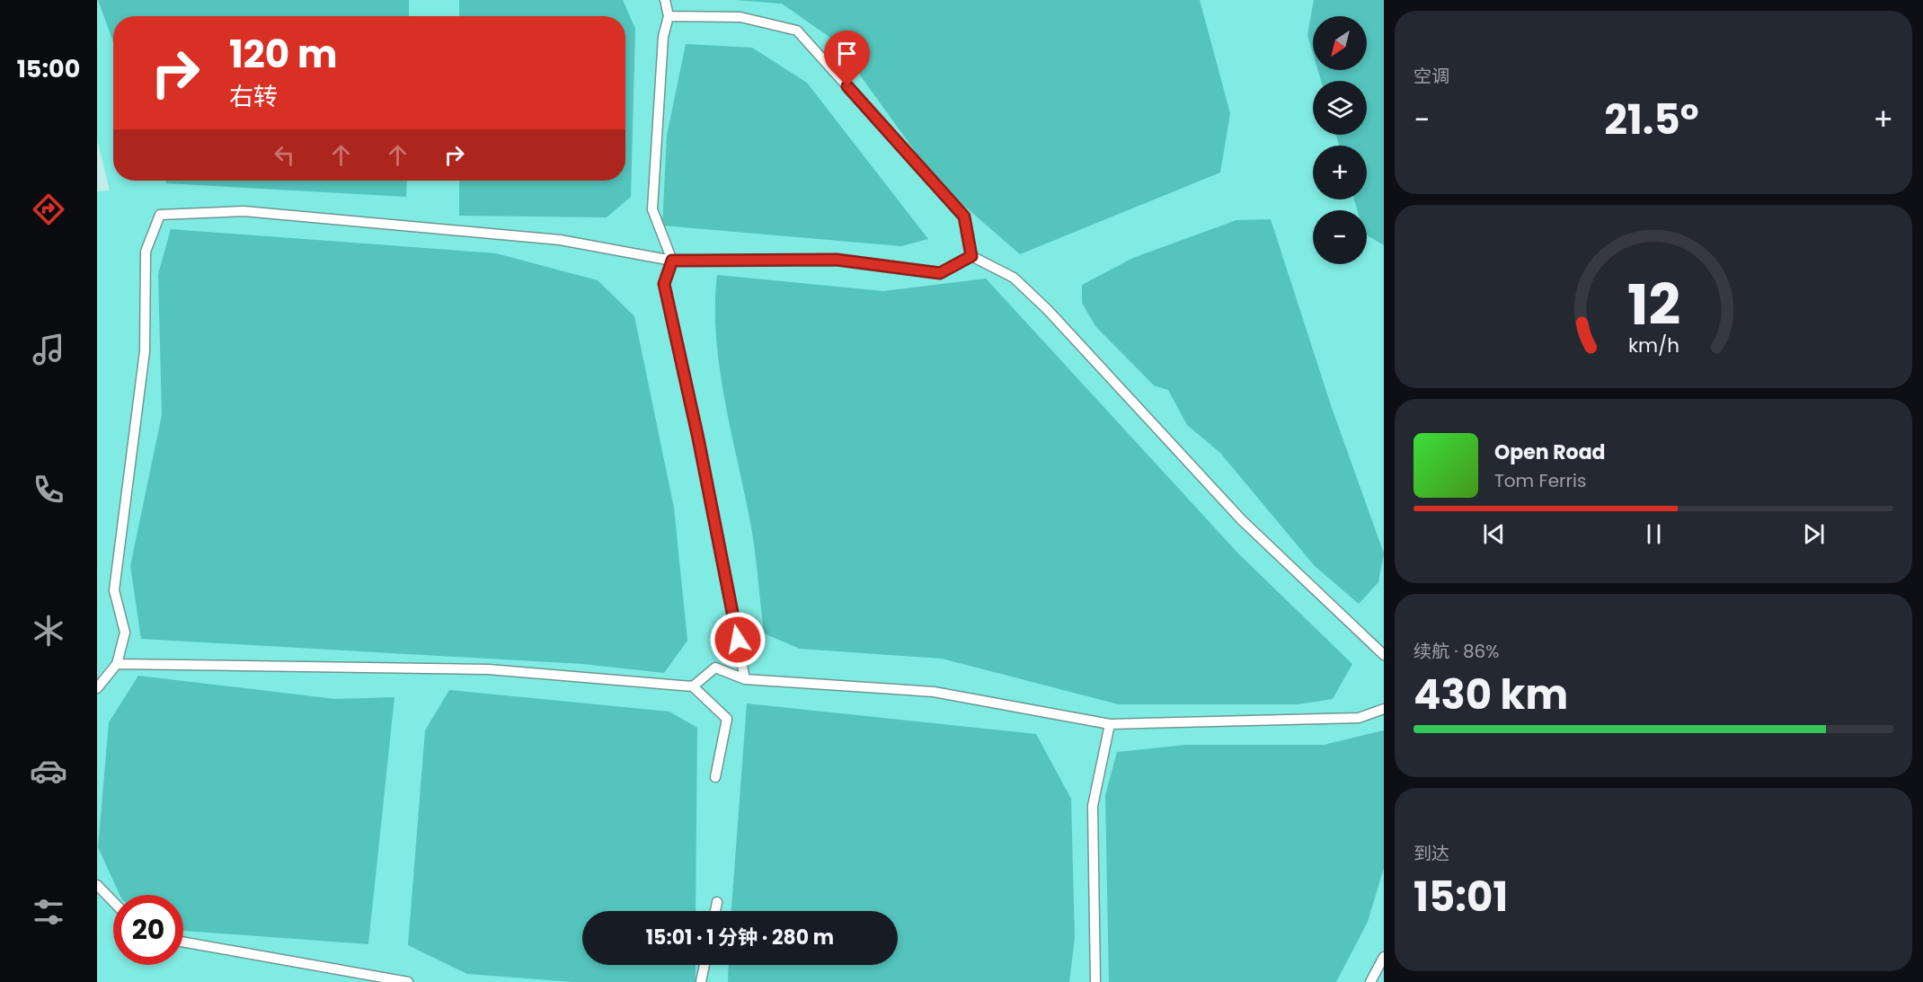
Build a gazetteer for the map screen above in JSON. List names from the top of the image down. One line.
{"north":"bottom left","page":{"tabs":"15:00","tile":["空调",["续航 · 86%","430 km"],["到达","15:01"]],"map_buttons":["+","−"],"turn":["120 m","右转"],"heat":["−","21.5°","+"],"song":["Open Road","Tom Ferris"],"limit":"20","trip":"15:01 · 1 分钟 · 280 m","gauge":["12","km/h"]}}
